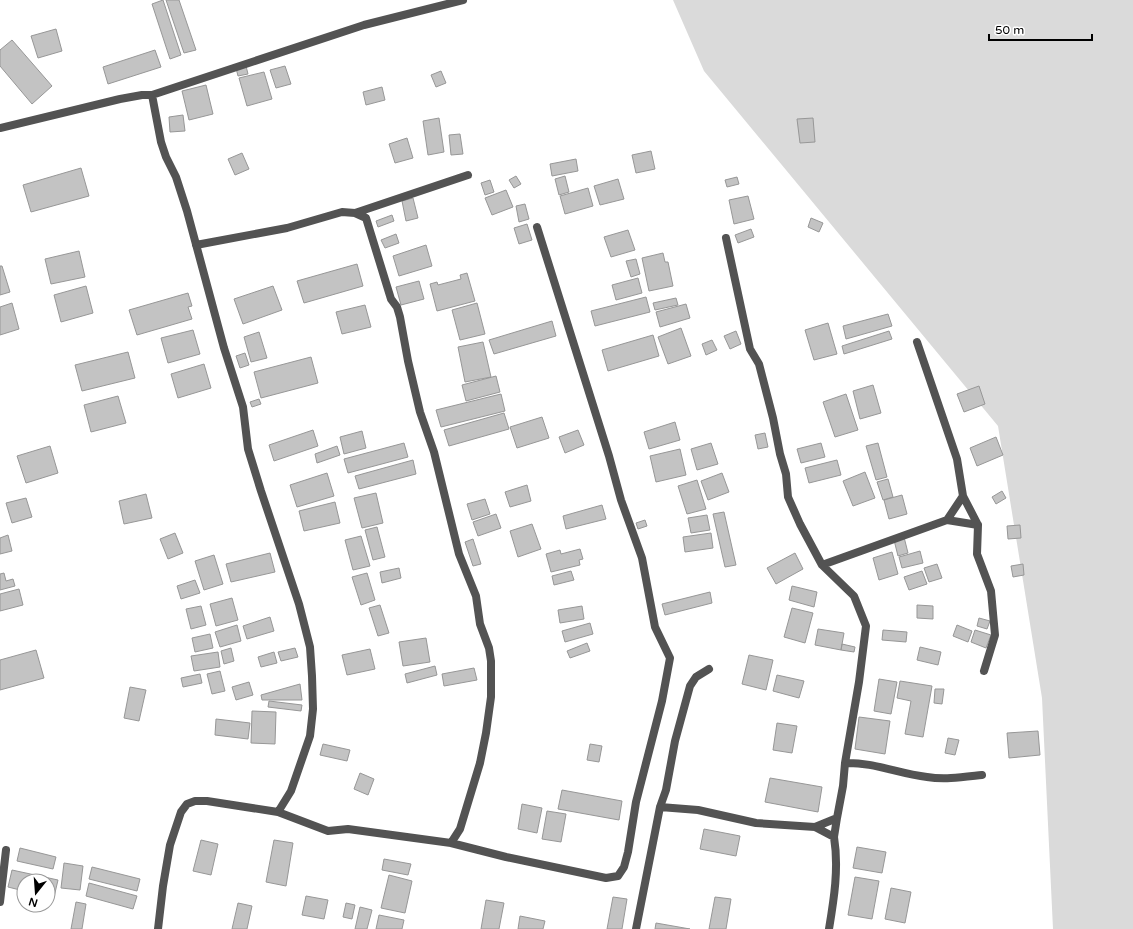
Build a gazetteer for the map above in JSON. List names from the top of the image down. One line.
{"scale_bar":"50 m","north":"bottom"}
